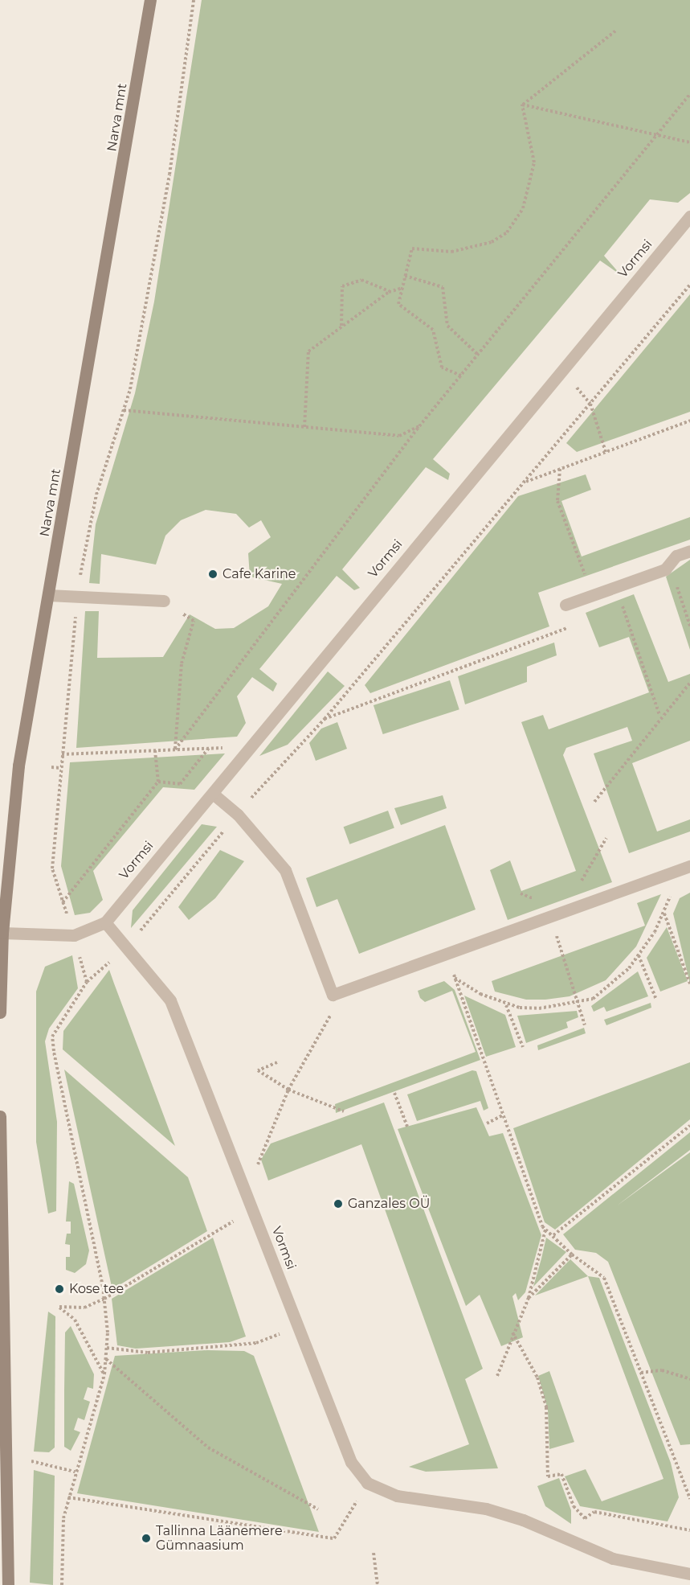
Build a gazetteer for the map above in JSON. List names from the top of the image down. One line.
{"streets":{"main road":["Narva mnt"],"street":["Vormsi"]},"crossings":[["Narva mnt","Vormsi"]],"places":["Cafe Karine","Ganzales OÜ","Kose tee","Tallinna Läänemere Gümnaasium"]}
